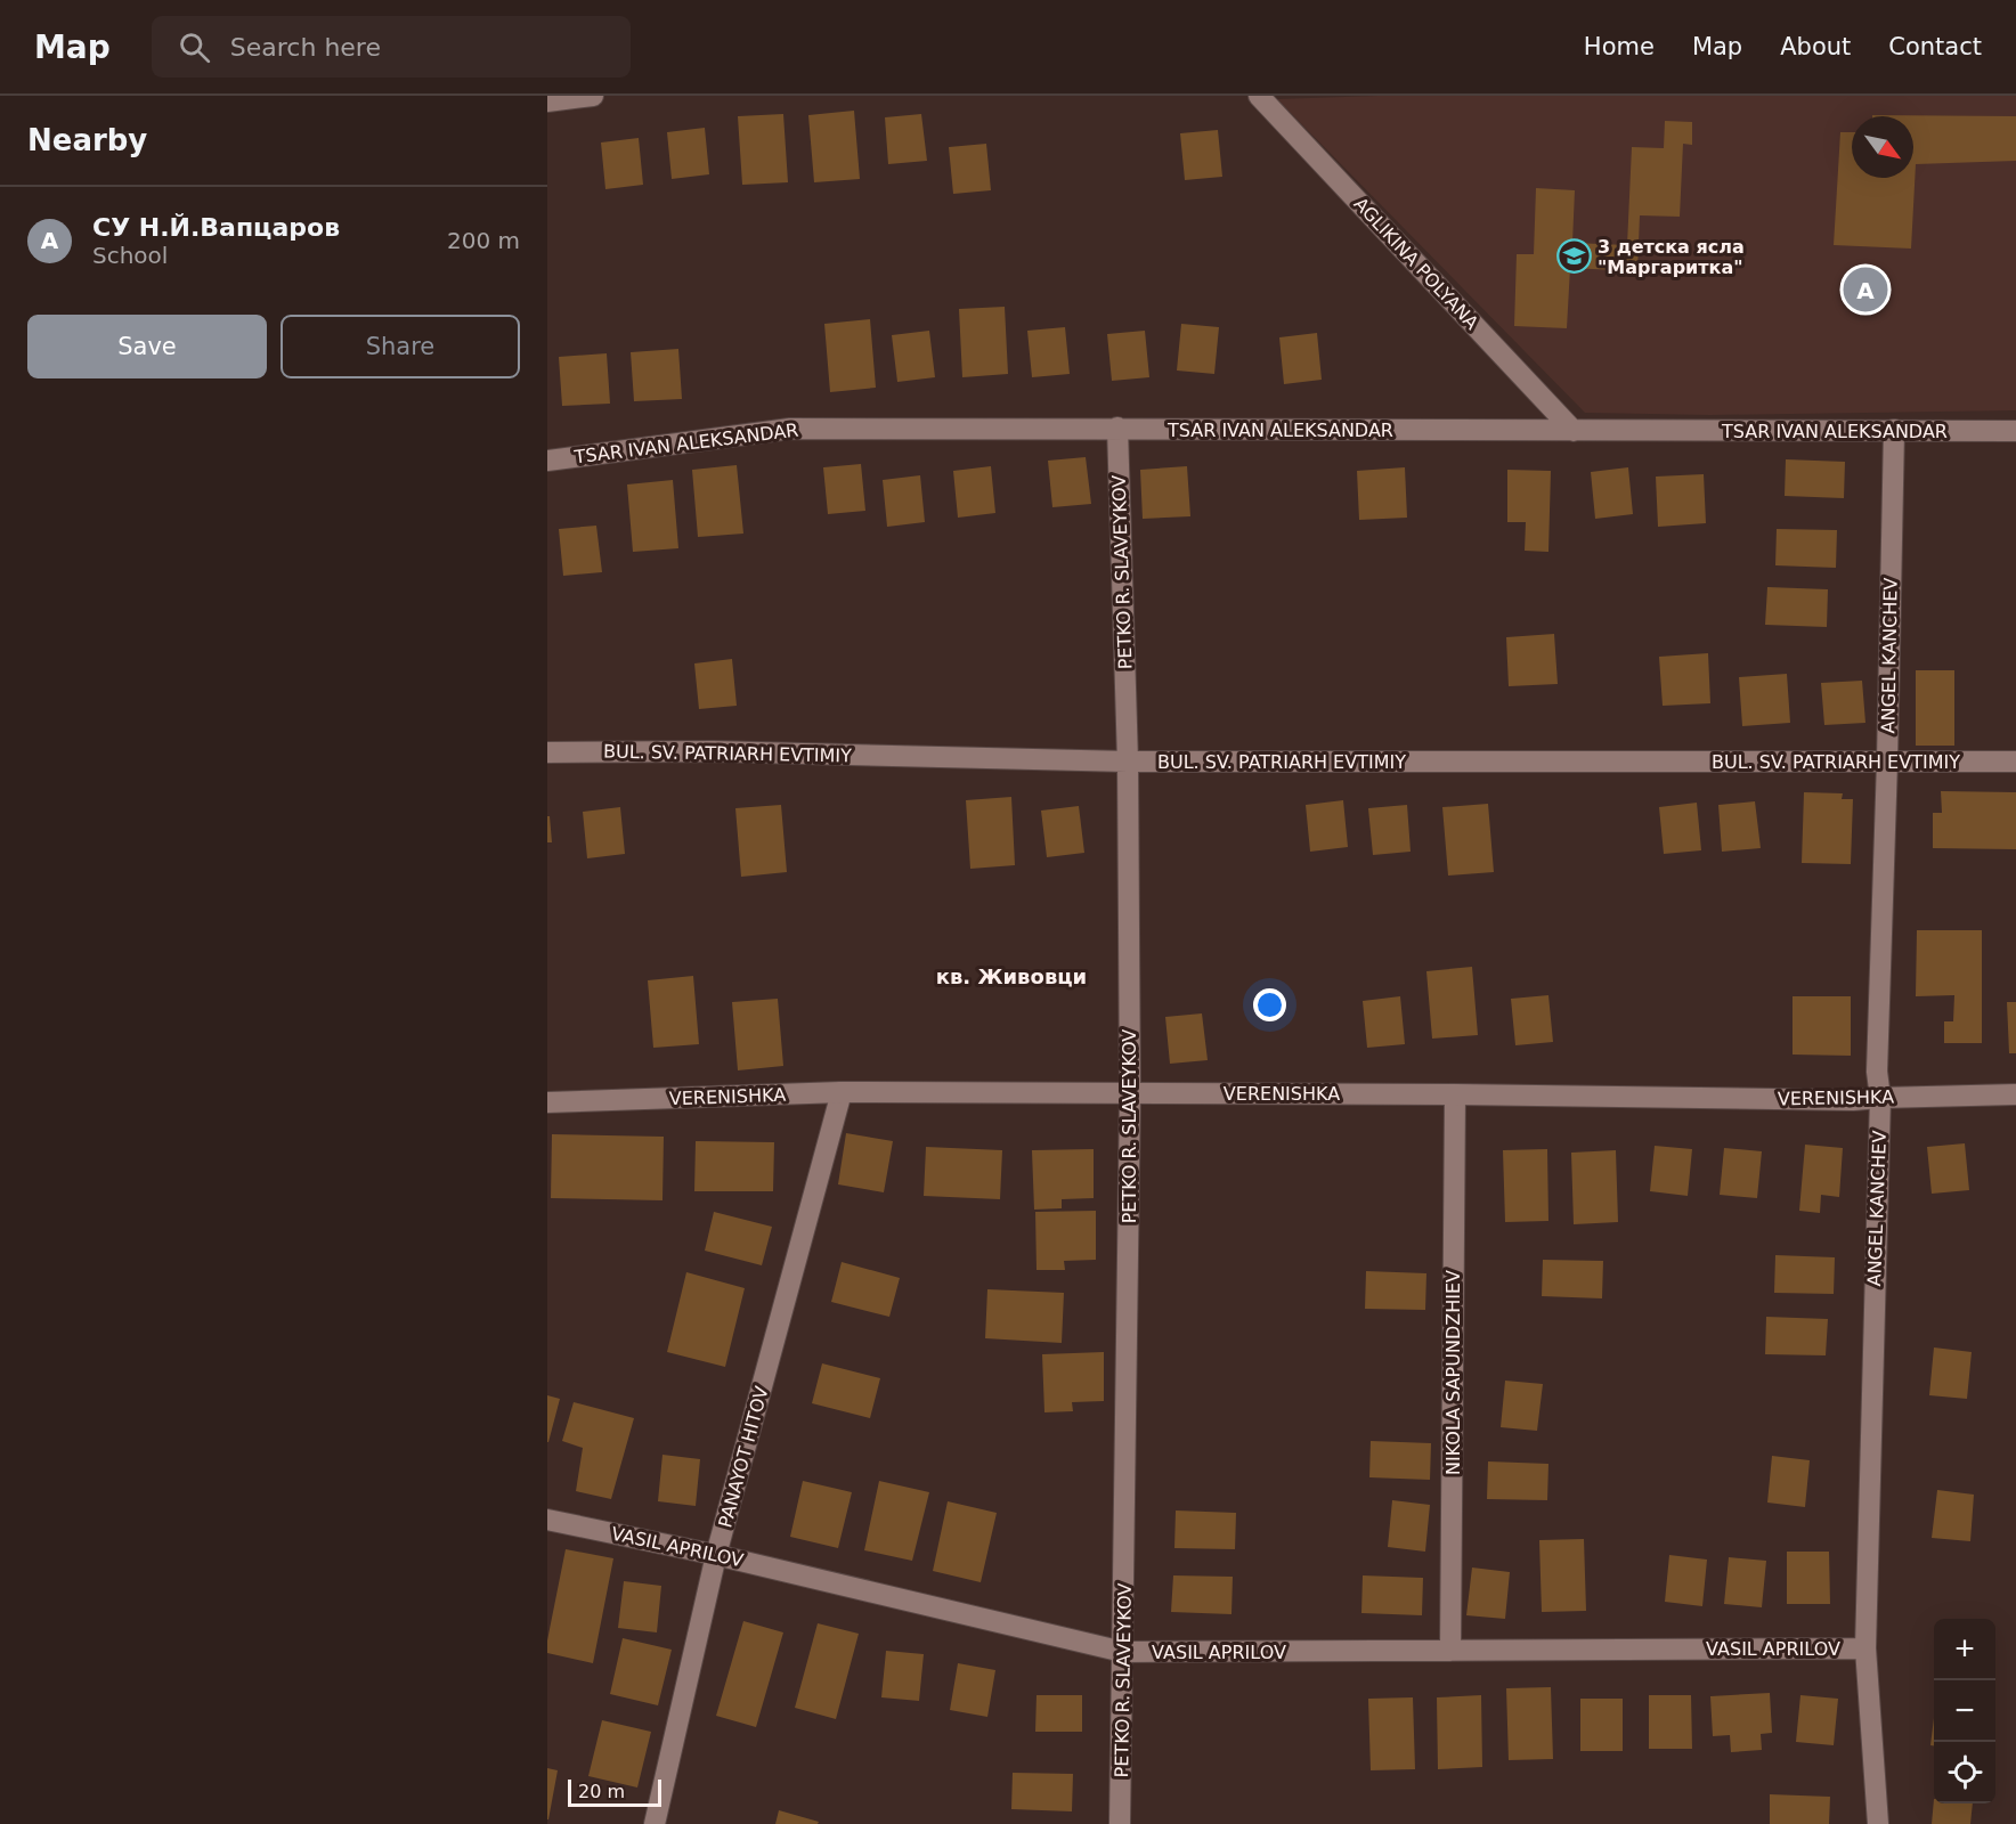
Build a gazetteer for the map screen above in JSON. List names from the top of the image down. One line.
{"streets":{"street":["AGLIKINA POLYANA","TSAR IVAN ALEKSANDAR","PETKO R. SLAVEYKOV","ANGEL KANCHEV","BUL. SV. PATRIARH EVTIMIY","VERENISHKA","NIKOLA SAPUNDZHIEV","PANAYOT HITOV","VASIL APRILOV"]},"crossings":[["AGLIKINA POLYANA","TSAR IVAN ALEKSANDAR"],["TSAR IVAN ALEKSANDAR","PETKO R. SLAVEYKOV"],["TSAR IVAN ALEKSANDAR","ANGEL KANCHEV"],["PETKO R. SLAVEYKOV","BUL. SV. PATRIARH EVTIMIY"],["PETKO R. SLAVEYKOV","VERENISHKA"],["PETKO R. SLAVEYKOV","VASIL APRILOV"],["ANGEL KANCHEV","BUL. SV. PATRIARH EVTIMIY"],["ANGEL KANCHEV","VERENISHKA"],["ANGEL KANCHEV","VASIL APRILOV"],["VERENISHKA","NIKOLA SAPUNDZHIEV"],["VERENISHKA","PANAYOT HITOV"],["NIKOLA SAPUNDZHIEV","VASIL APRILOV"],["PANAYOT HITOV","VASIL APRILOV"]],"districts":["кв. Живовци"],"places":{"school or university":["3 детска ясла \"Маргаритка\""]},"scale_bar":"20 m","north":"bottom right","page":{"header":"Map","search":"Search here","nav":["Home","Map","About","Contact"],"heading":"Nearby","list":[{"mark":"A","name":"СУ Н.Й.Вапцаров","note":"School","value":"200 m"}],"pins":"A","buttons":["Save","Share"],"map_buttons":["+","−"],"scale":"20 m"}}
